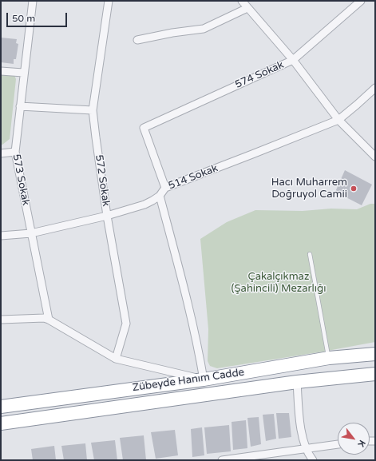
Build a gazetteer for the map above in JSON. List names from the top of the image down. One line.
{"streets":{"highway":["Zübeyde Hanım Cadde"],"street":["574 Sokak","514 Sokak","573 Sokak","572 Sokak"]},"crossings":[["574 Sokak","514 Sokak"],["514 Sokak","573 Sokak"],["514 Sokak","572 Sokak"]],"parks":["Çakalçıkmaz (Şahincili) Mezarlığı"],"places":["Hacı Muharrem Doğruyol Camii"],"scale_bar":"50 m","north":"bottom right"}
